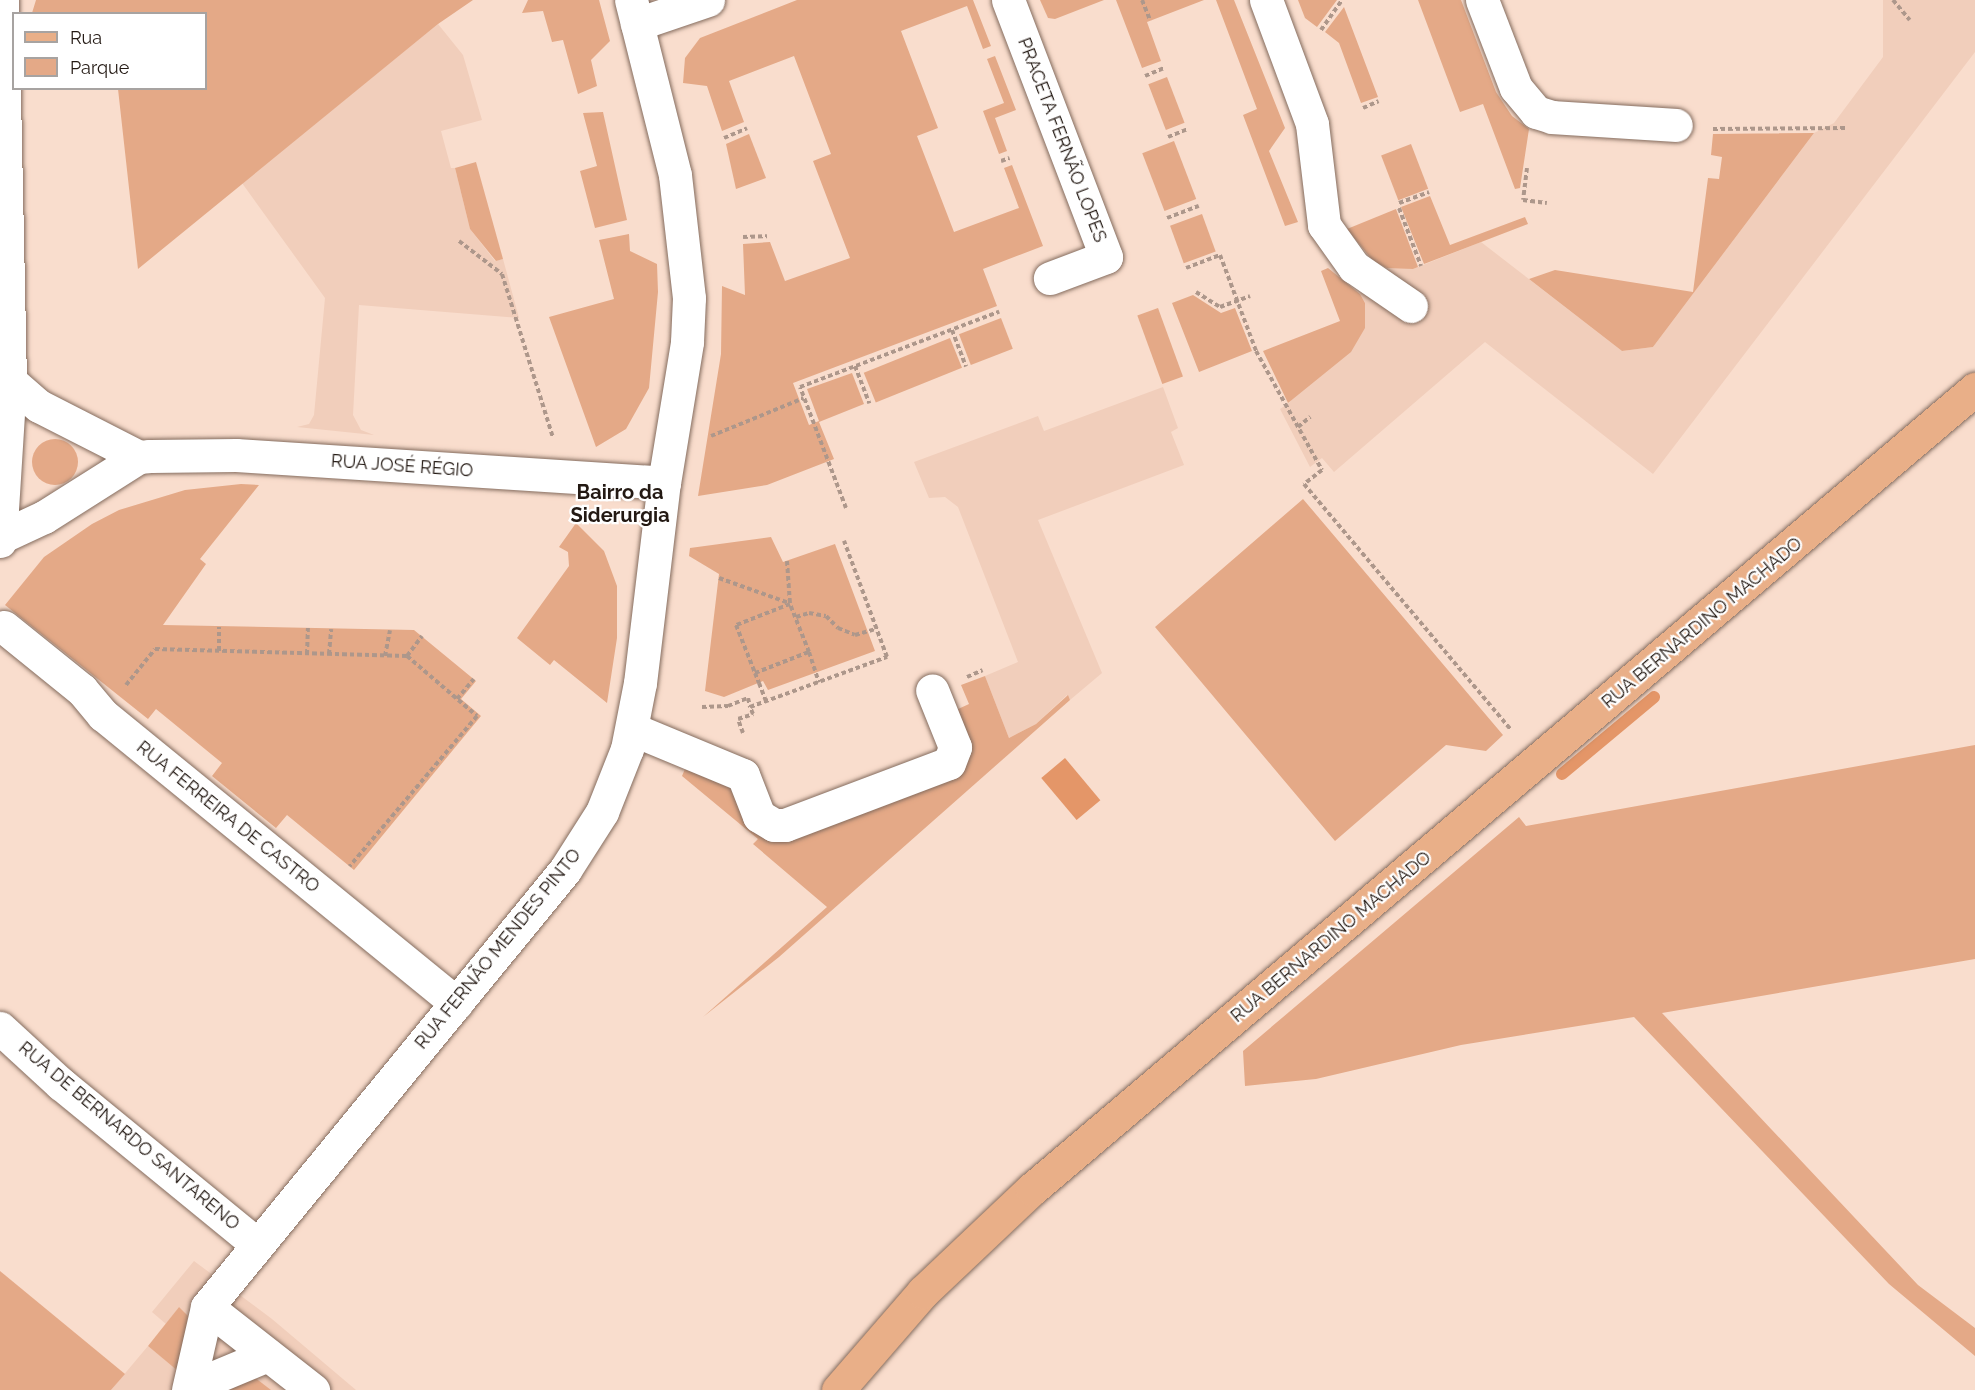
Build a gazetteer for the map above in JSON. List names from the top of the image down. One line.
{"streets":{"main road":["RUA BERNARDINO MACHADO"],"street":["PRACETA FERNÃO LOPES","RUA JOSÉ RÉGIO","RUA FERREIRA DE CASTRO","RUA FERNÃO MENDES PINTO","RUA DE BERNARDO SANTARENO"]},"crossings":[["RUA JOSÉ RÉGIO","RUA FERNÃO MENDES PINTO"],["RUA FERREIRA DE CASTRO","RUA FERNÃO MENDES PINTO"],["RUA FERNÃO MENDES PINTO","RUA DE BERNARDO SANTARENO"]],"districts":["Bairro da Siderurgia"],"legend":["Rua","Parque"]}
